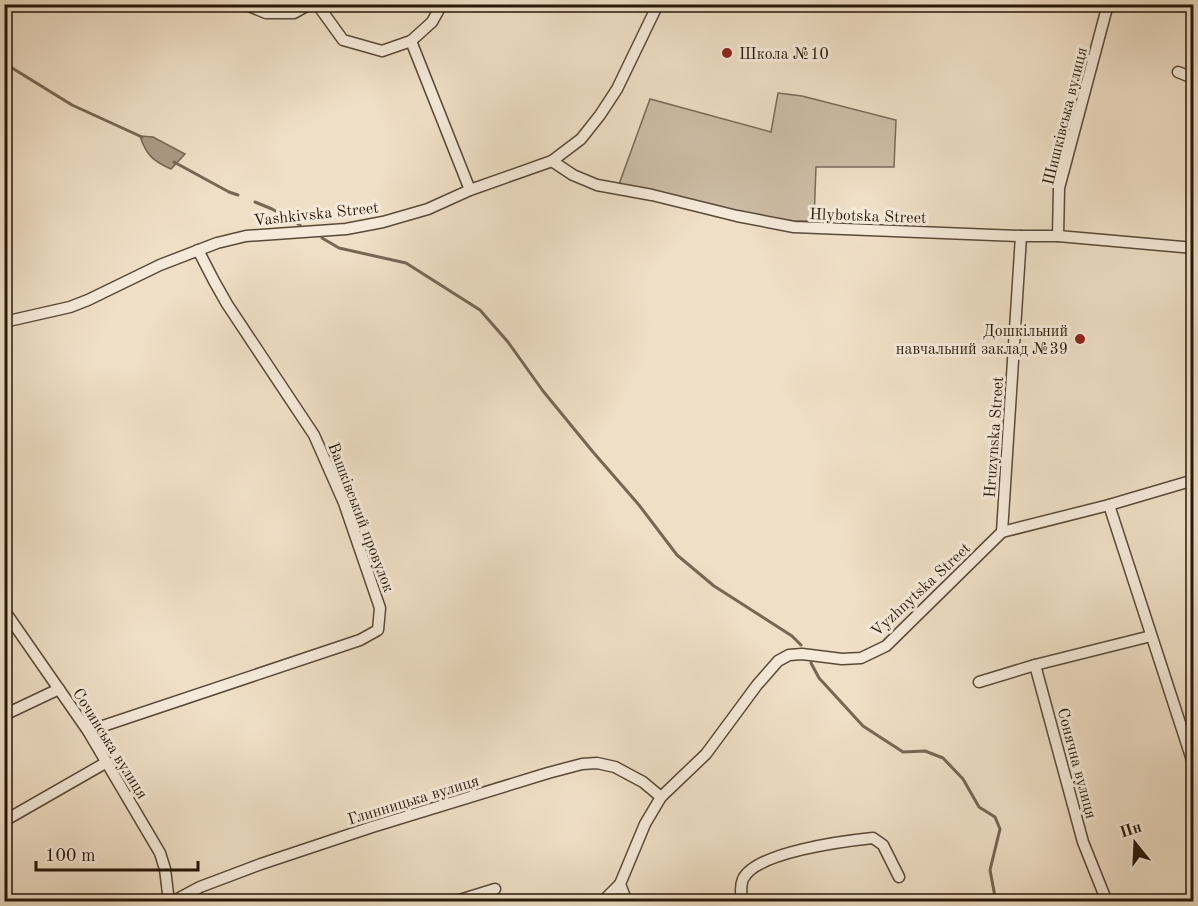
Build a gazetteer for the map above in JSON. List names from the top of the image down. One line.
{"streets":{"street":["Шишківська вулиця","Vashkivska Street","Hlybotska Street","Hruzynska Street","Вашківський провулок","Vyzhnytska Street","Сочинська вулиця","Сонячна вулиця","Глинницька вулиця"]},"crossings":[["Шишківська вулиця","Hlybotska Street"],["Vashkivska Street","Hlybotska Street"],["Vashkivska Street","Вашківський провулок"],["Hlybotska Street","Hruzynska Street"],["Hruzynska Street","Vyzhnytska Street"],["Вашківський провулок","Сочинська вулиця"],["Vyzhnytska Street","Глинницька вулиця"],["Сочинська вулиця","Глинницька вулиця"]],"places":["Школа №10","Дошкільний навчальний заклад №39"],"scale_bar":"100 m","north":"top"}
